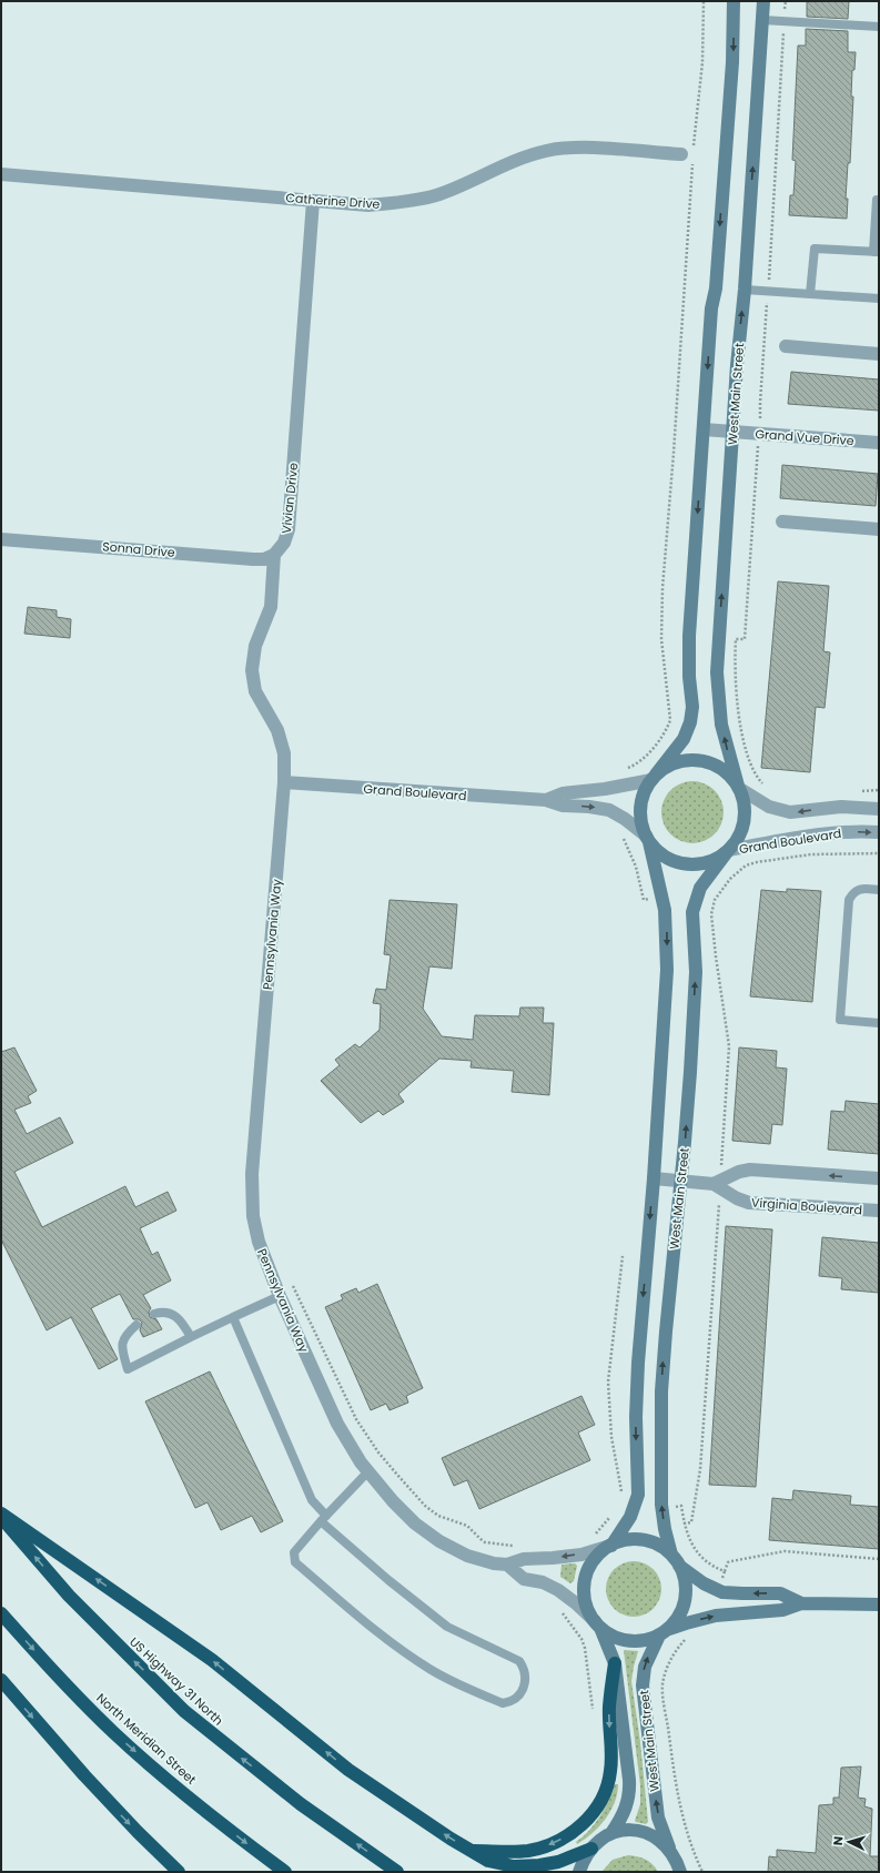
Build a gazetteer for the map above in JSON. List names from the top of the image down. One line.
{"streets":{"highway":["US Highway 31 North","North Meridian Street"],"main road":["West Main Street"],"street":["Catherine Drive","Grand Vue Drive","Vivian Drive","Sonna Drive","Grand Boulevard","Pennsylvania Way","Virginia Boulevard"]},"crossings":[["Catherine Drive","Vivian Drive"],["West Main Street","Grand Vue Drive"],["West Main Street","Grand Boulevard"],["West Main Street","Pennsylvania Way"],["West Main Street","Virginia Boulevard"],["Vivian Drive","Sonna Drive"],["Vivian Drive","Grand Boulevard"],["Vivian Drive","Pennsylvania Way"],["Grand Boulevard","Pennsylvania Way"]],"north":"left"}
